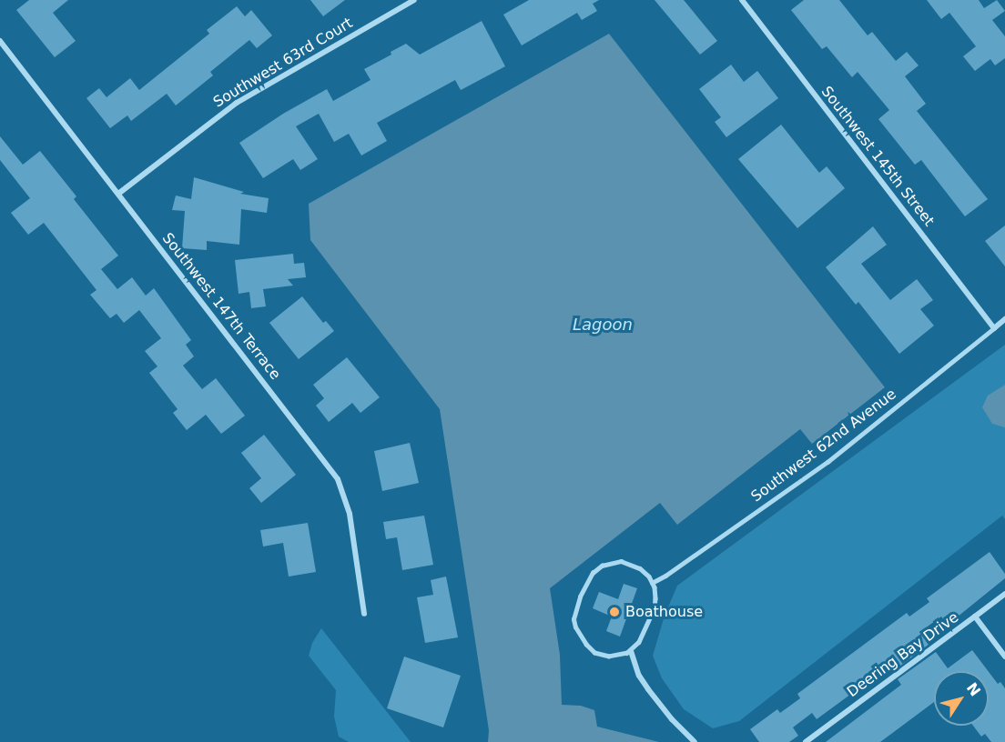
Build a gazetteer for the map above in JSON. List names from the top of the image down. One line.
{"streets":{"street":["Southwest 63rd Court","Southwest 145th Street","Southwest 147th Terrace","Southwest 62nd Avenue","Deering Bay Drive"]},"crossings":[["Southwest 63rd Court","Southwest 147th Terrace"],["Southwest 145th Street","Southwest 62nd Avenue"]],"water":["Lagoon"],"places":["Boathouse"],"north":"top right"}
